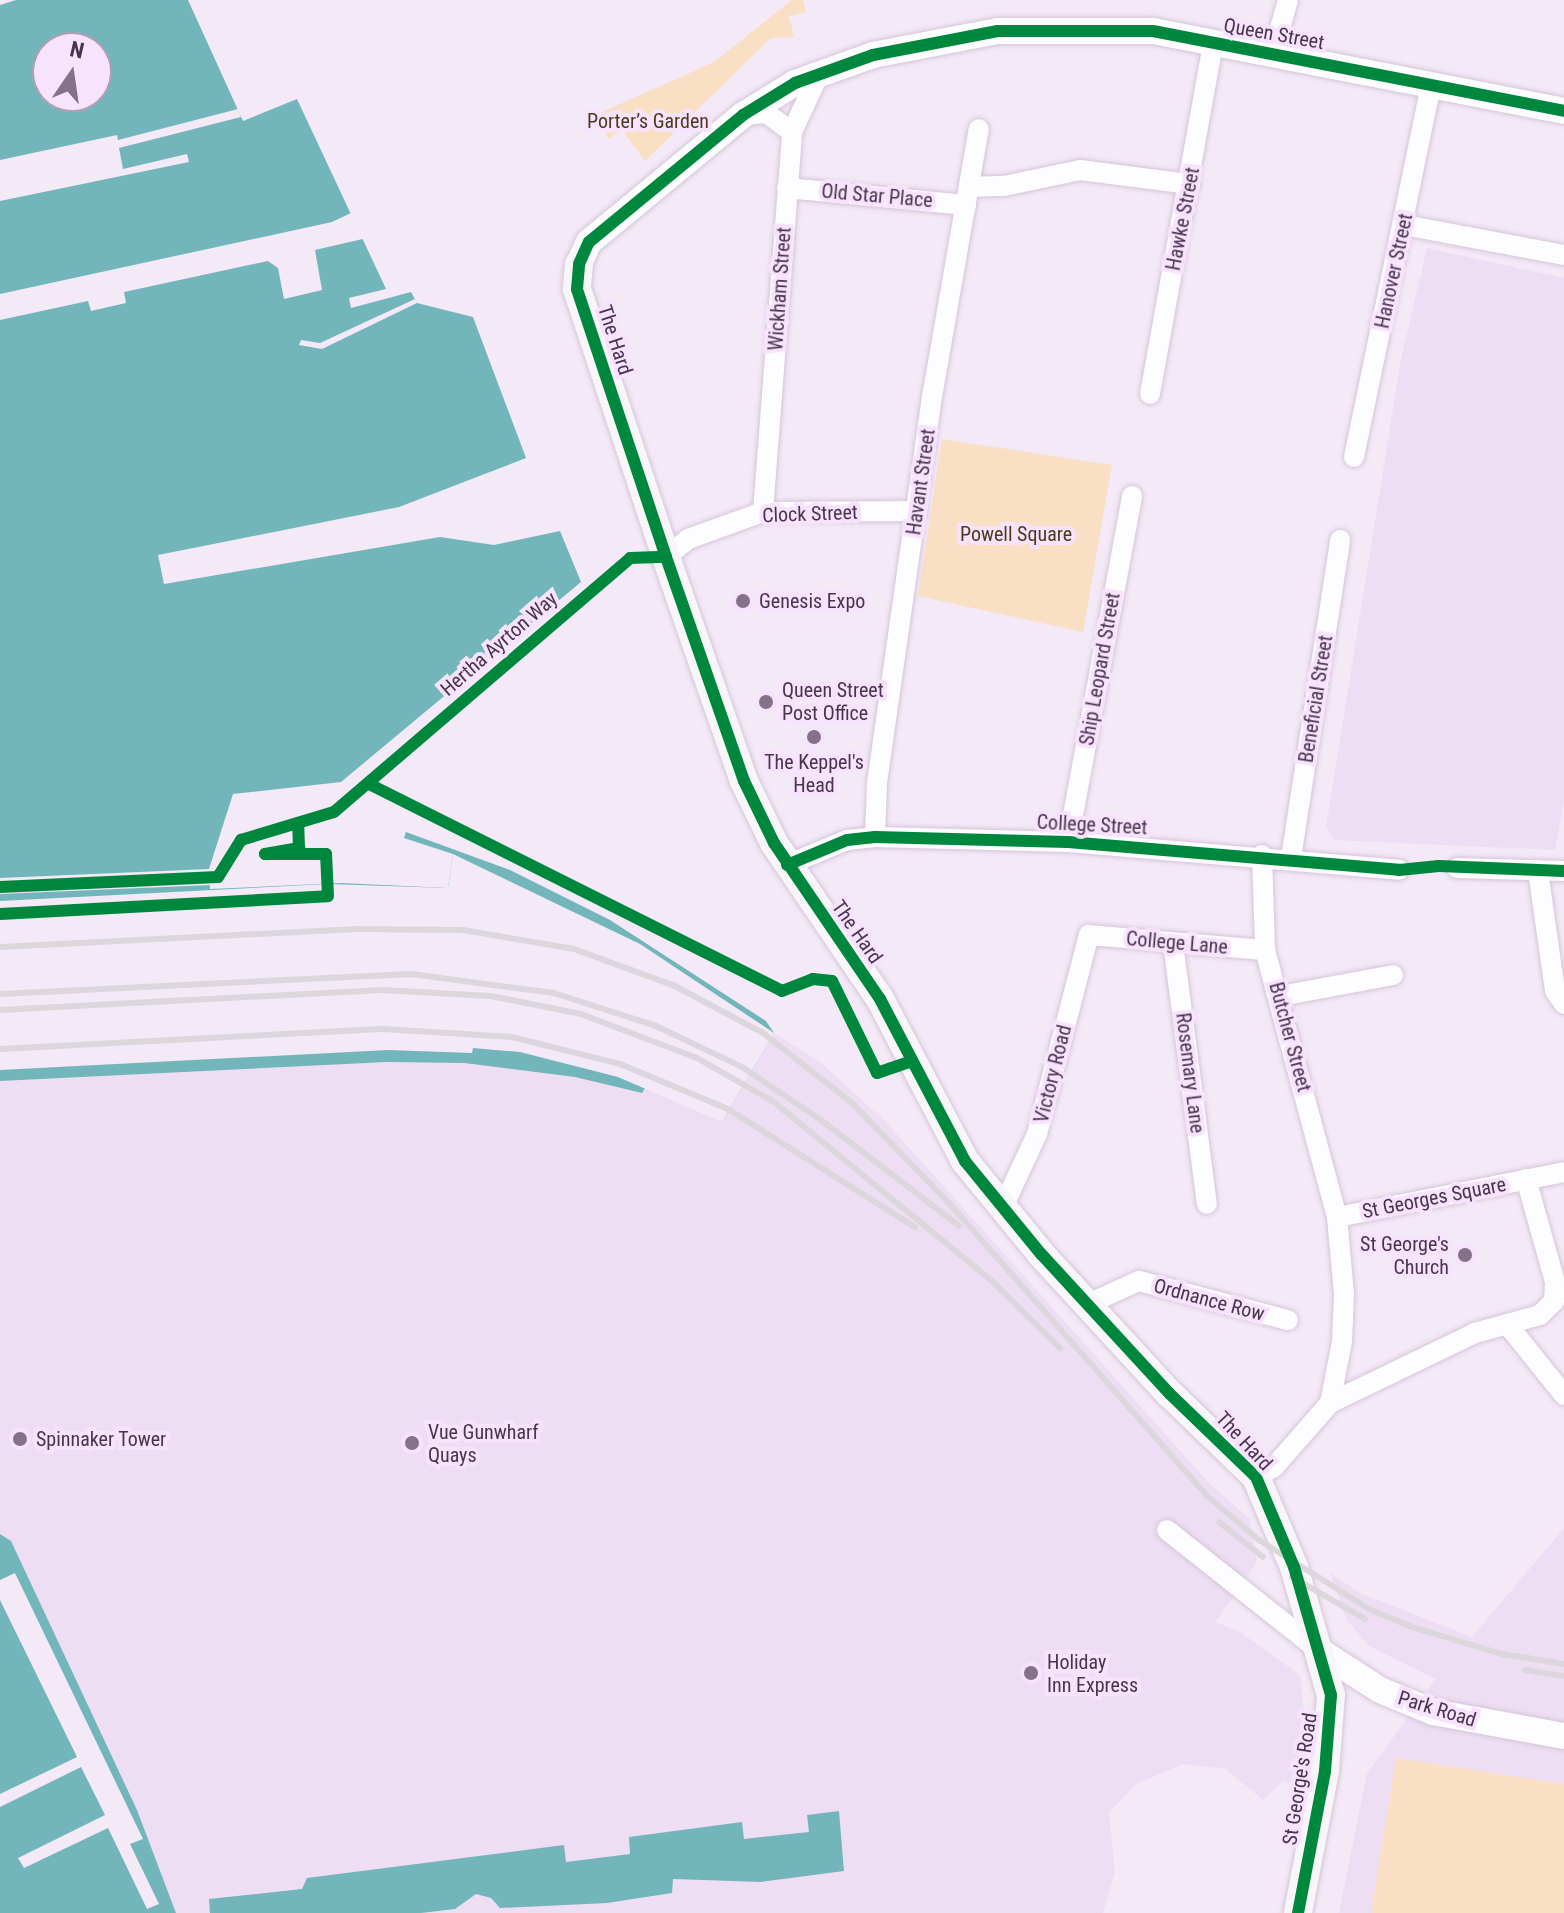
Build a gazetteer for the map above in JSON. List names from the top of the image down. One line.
{"streets":{"main road":["The Hard","St George's Road"],"street":["Queen Street","Old Star Place","Hawke Street","Hanover Street","Wickham Street","Havant Street","Clock Street","Ship Leopard Street","Beneficial Street","College Street","College Lane","Butcher Street","Rosemary Lane","Victory Road","St Georges Square","Ordnance Row","Park Road"],"cycle path":["Hertha Ayrton Way"]},"crossings":[["Queen Street","Hawke Street"],["Queen Street","Hanover Street"],["Queen Street","Wickham Street"],["Queen Street","The Hard"],["Old Star Place","Hawke Street"],["Old Star Place","Wickham Street"],["Old Star Place","Havant Street"],["Wickham Street","Clock Street"],["The Hard","Clock Street"],["The Hard","College Street"],["The Hard","Victory Road"],["The Hard","St Georges Square"],["The Hard","Ordnance Row"],["The Hard","Park Road"],["The Hard","St George's Road"],["Havant Street","Clock Street"],["Havant Street","College Street"],["Ship Leopard Street","College Street"],["Beneficial Street","College Street"],["College Street","Butcher Street"],["College Lane","Butcher Street"],["College Lane","Rosemary Lane"],["College Lane","Victory Road"],["Butcher Street","St Georges Square"],["Park Road","St George's Road"]],"parks":["Porter’s Garden","Powell Square"],"places":["Genesis Expo","Queen Street Post Office","The Keppel's Head","St George's Church","Spinnaker Tower","Vue Gunwharf Quays","Holiday Inn Express"],"north":"top"}
